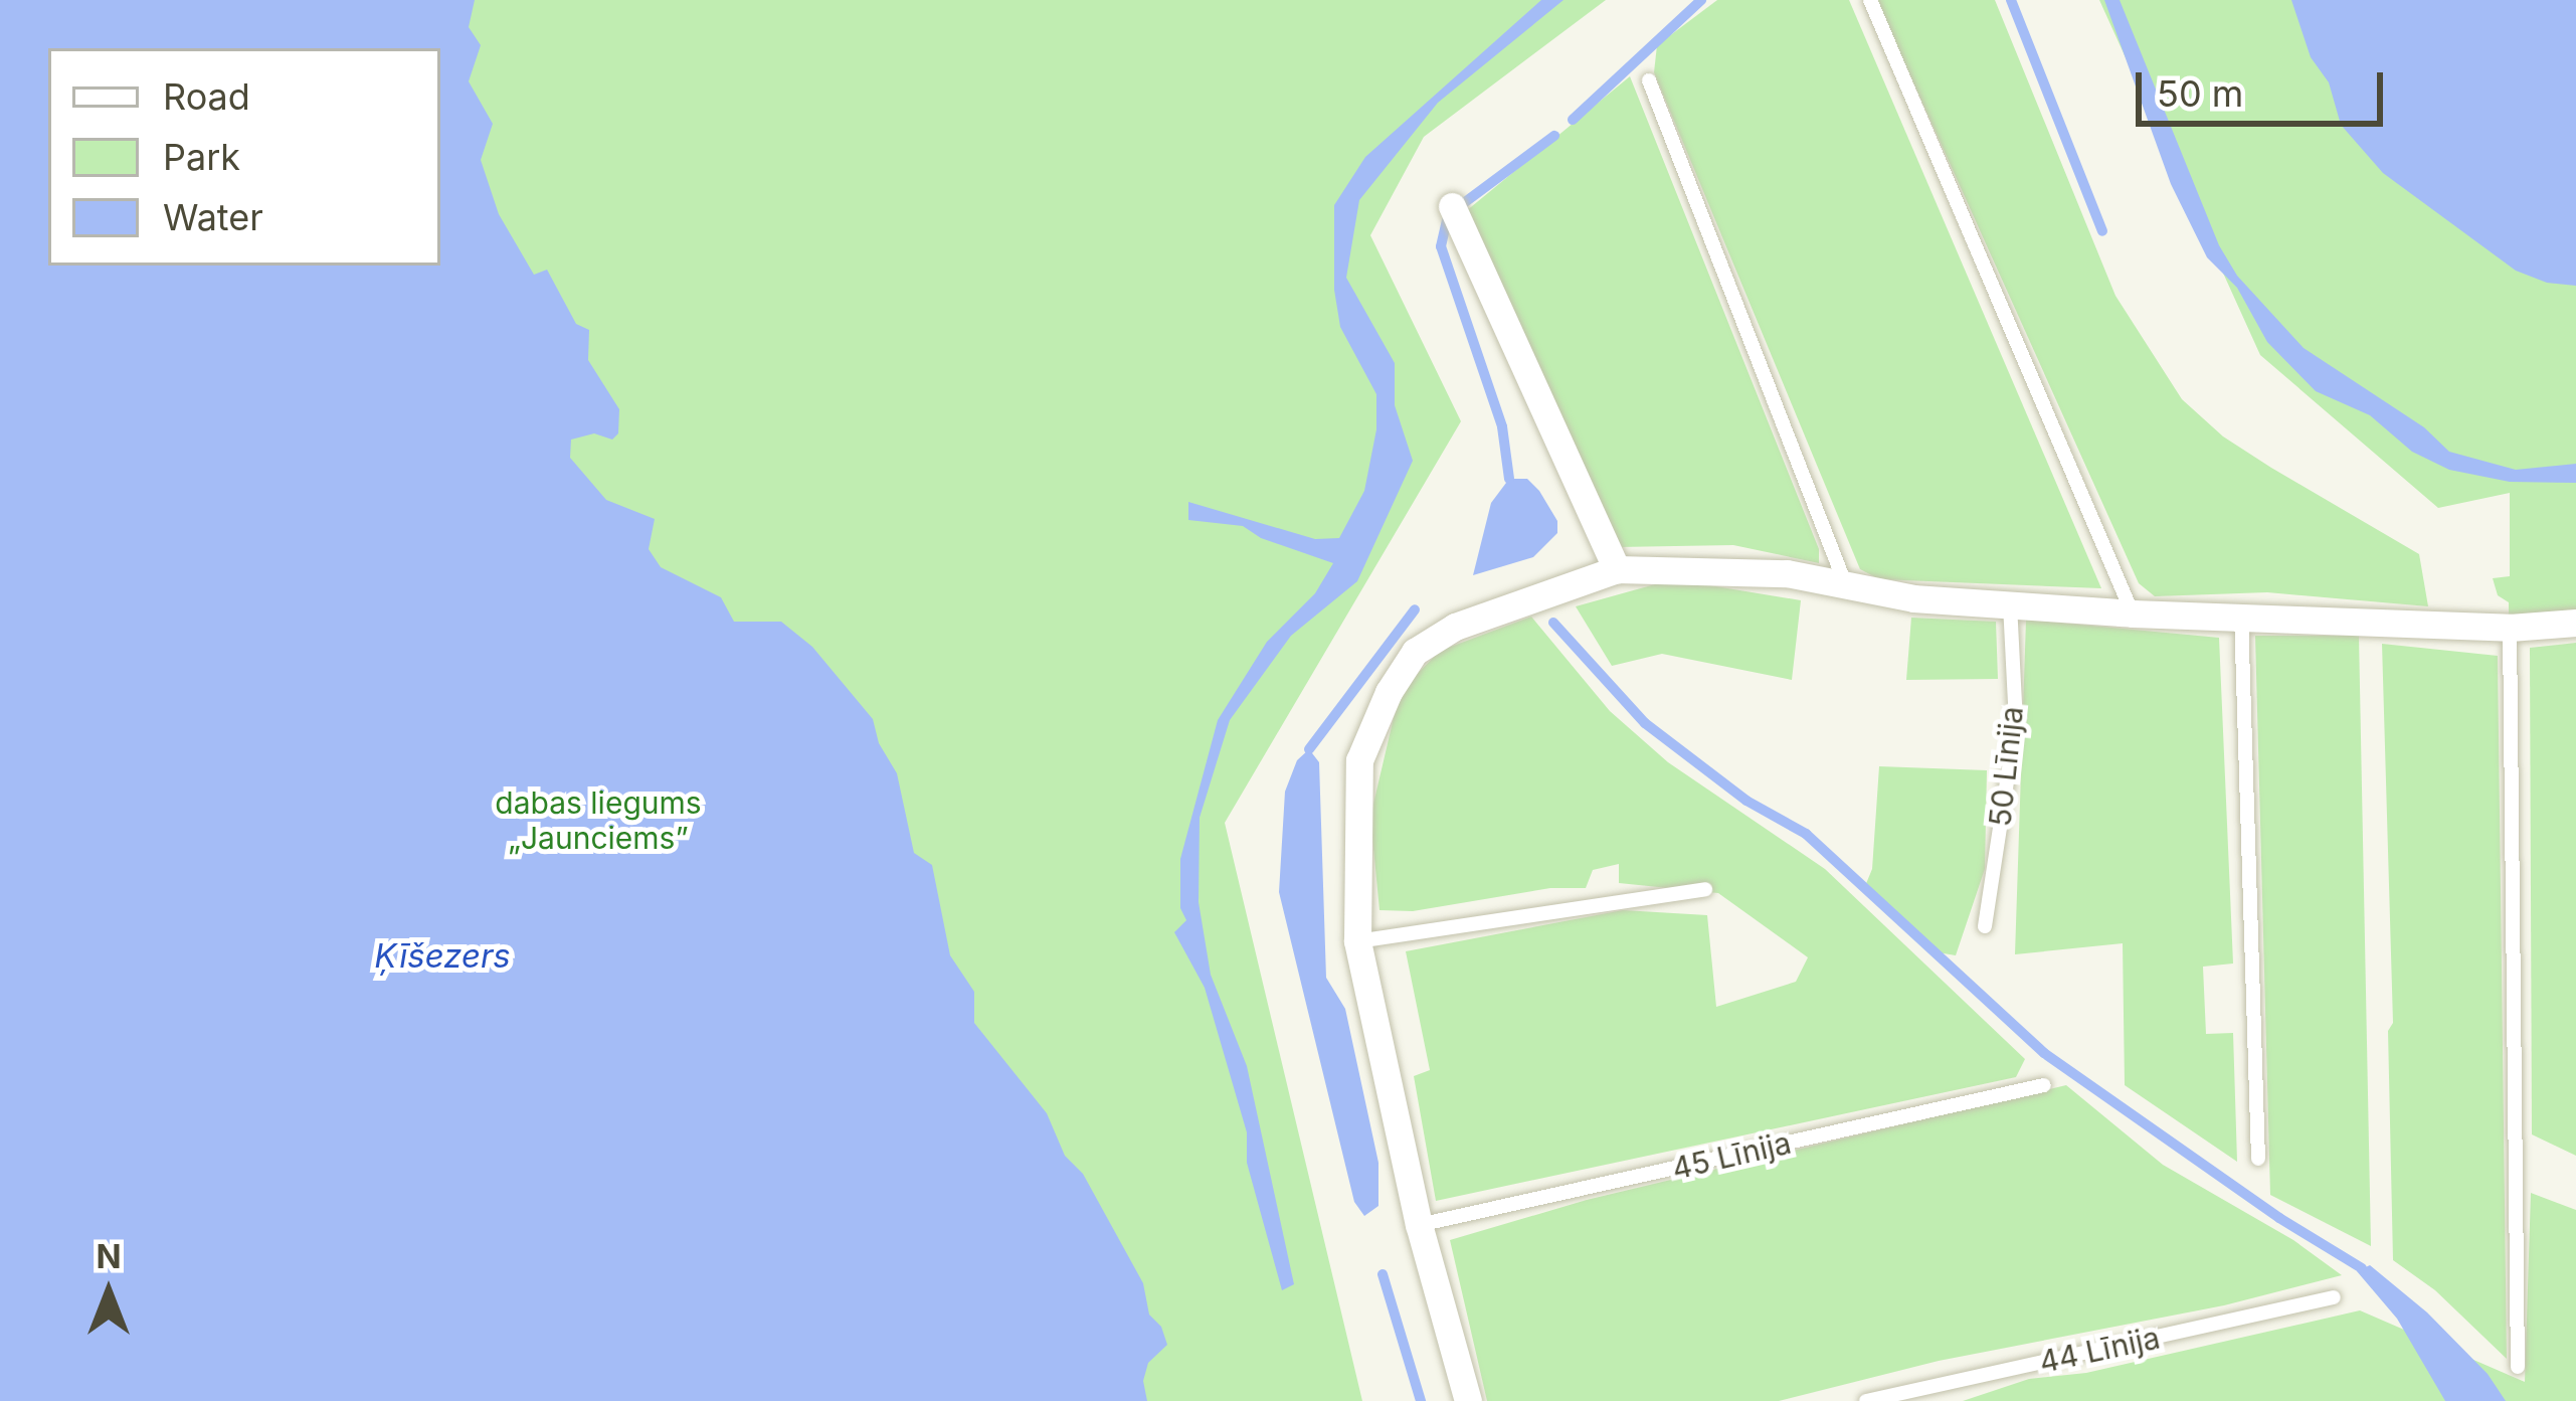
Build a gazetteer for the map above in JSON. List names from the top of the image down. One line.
{"streets":{"lane":["50 Līnija","45 Līnija","44 Līnija"]},"water":["Ķīšezers"],"parks":["dabas liegums „Jaunciems”"],"legend":["Road","Park","Water"],"scale_bar":"50 m","north":"top"}
